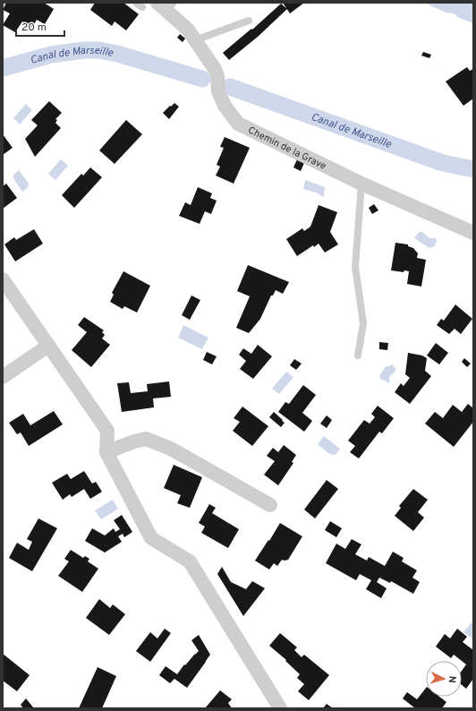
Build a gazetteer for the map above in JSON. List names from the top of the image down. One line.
{"streets":{"street":["Chemin de la Grave"]},"water":["Canal de Marseille"],"scale_bar":"20 m","north":"right"}
